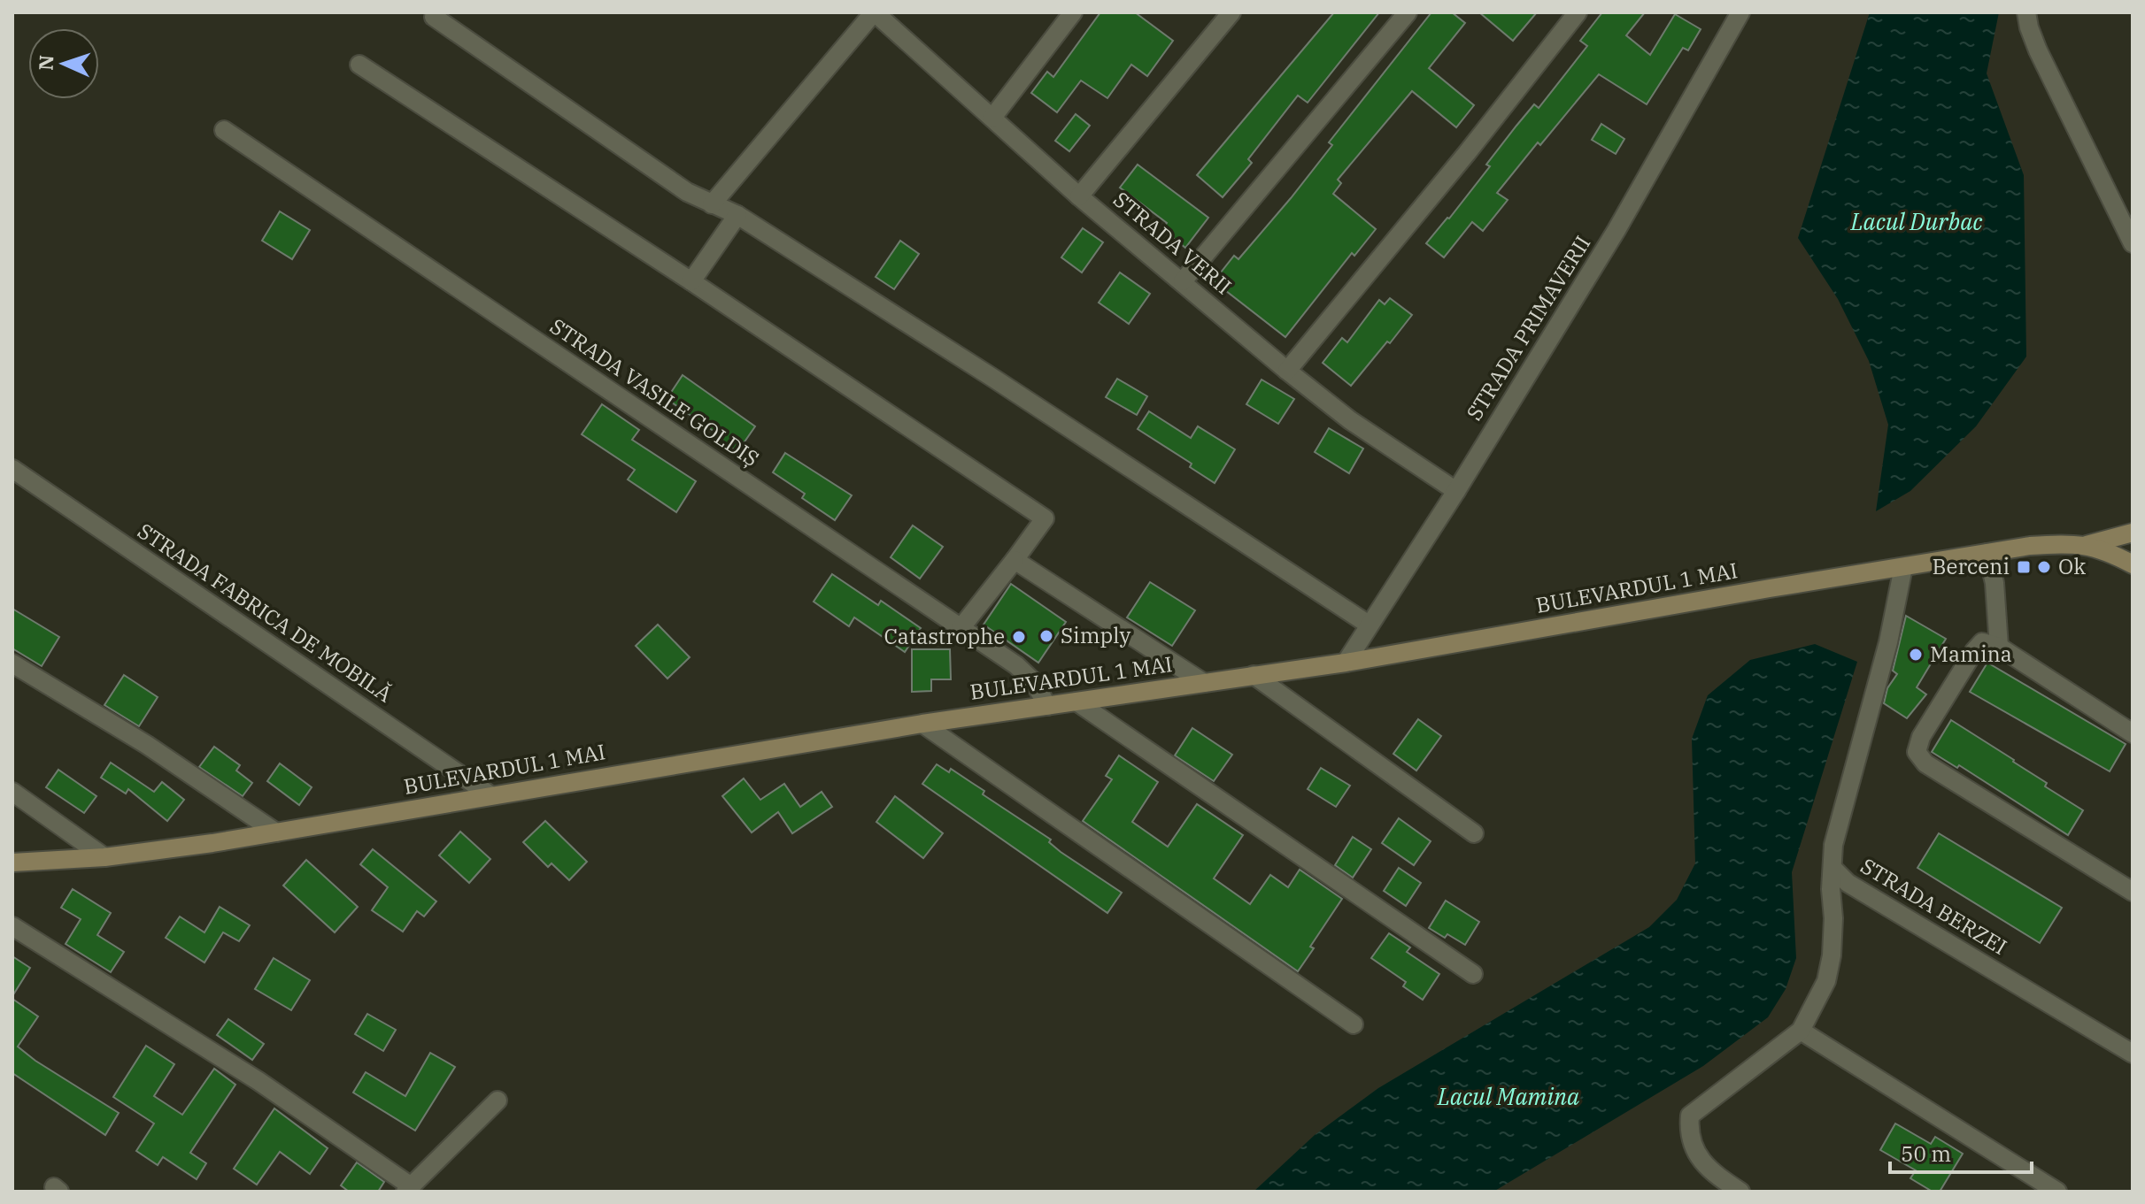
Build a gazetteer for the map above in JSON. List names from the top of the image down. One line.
{"streets":{"main road":["BULEVARDUL 1 MAI"],"street":["STRADA VERII","STRADA PRIMAVERII","STRADA VASILE GOLDIȘ","STRADA FABRICA DE MOBILĂ","STRADA BERZEI"]},"crossings":[["STRADA VERII","STRADA PRIMAVERII"],["STRADA PRIMAVERII","BULEVARDUL 1 MAI"],["STRADA VASILE GOLDIȘ","BULEVARDUL 1 MAI"],["BULEVARDUL 1 MAI","STRADA FABRICA DE MOBILĂ"],["BULEVARDUL 1 MAI","STRADA BERZEI"]],"water":["Lacul Durbac","Lacul Mamina"],"places":{"transit":["Berceni"],"other":["Ok","Simply","Catastrophe","Mamina"]},"scale_bar":"50 m","north":"left"}
